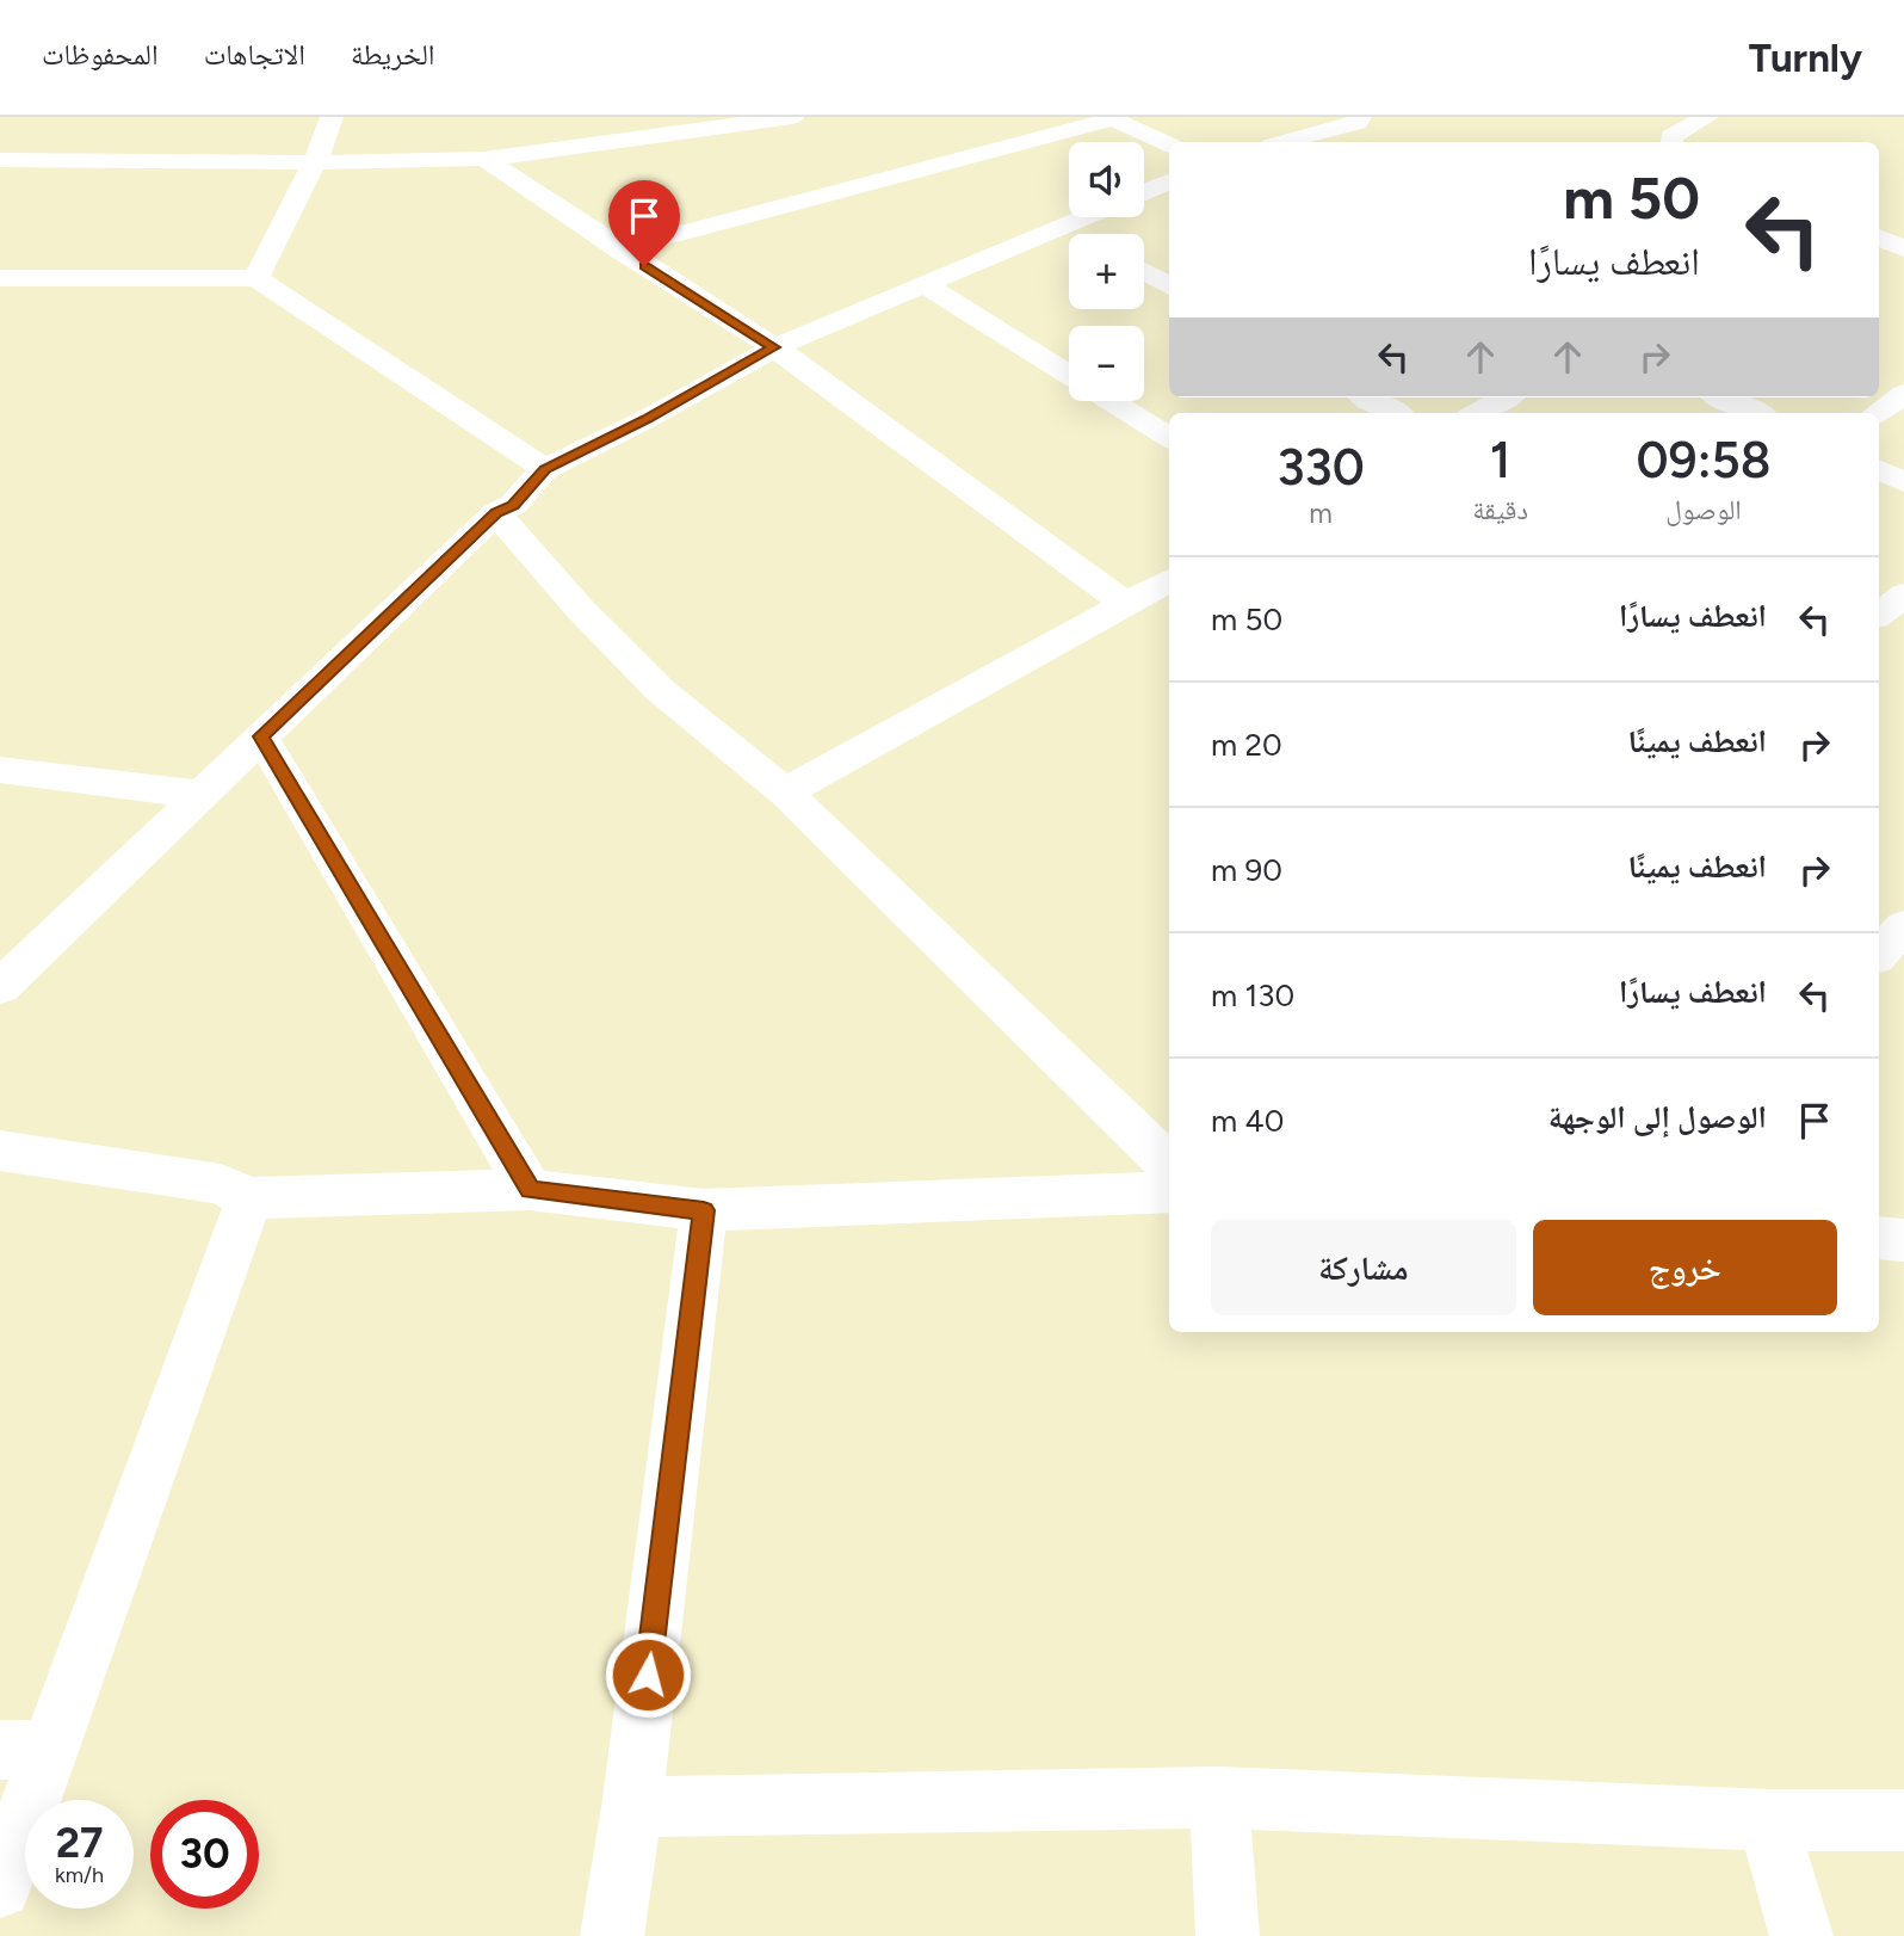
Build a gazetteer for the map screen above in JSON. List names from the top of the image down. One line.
{"page":{"header":"Turnly","nav":["الخريطة","الاتجاهات","المحفوظات"],"map_buttons":["+","−"],"turn":["50 m","انعطف يسارًا"],"eta":["09:58","الوصول","1","دقيقة","330","m"],"list":[{"name":"انعطف يسارًا","value":"50 m"},{"name":"انعطف يمينًا","value":"20 m"},{"name":"انعطف يمينًا","value":"90 m"},{"name":"انعطف يسارًا","value":"130 m"},{"name":"الوصول إلى الوجهة","value":"40 m"}],"buttons":["خروج","مشاركة"],"speed":"27 km/h","limit":"30"}}
